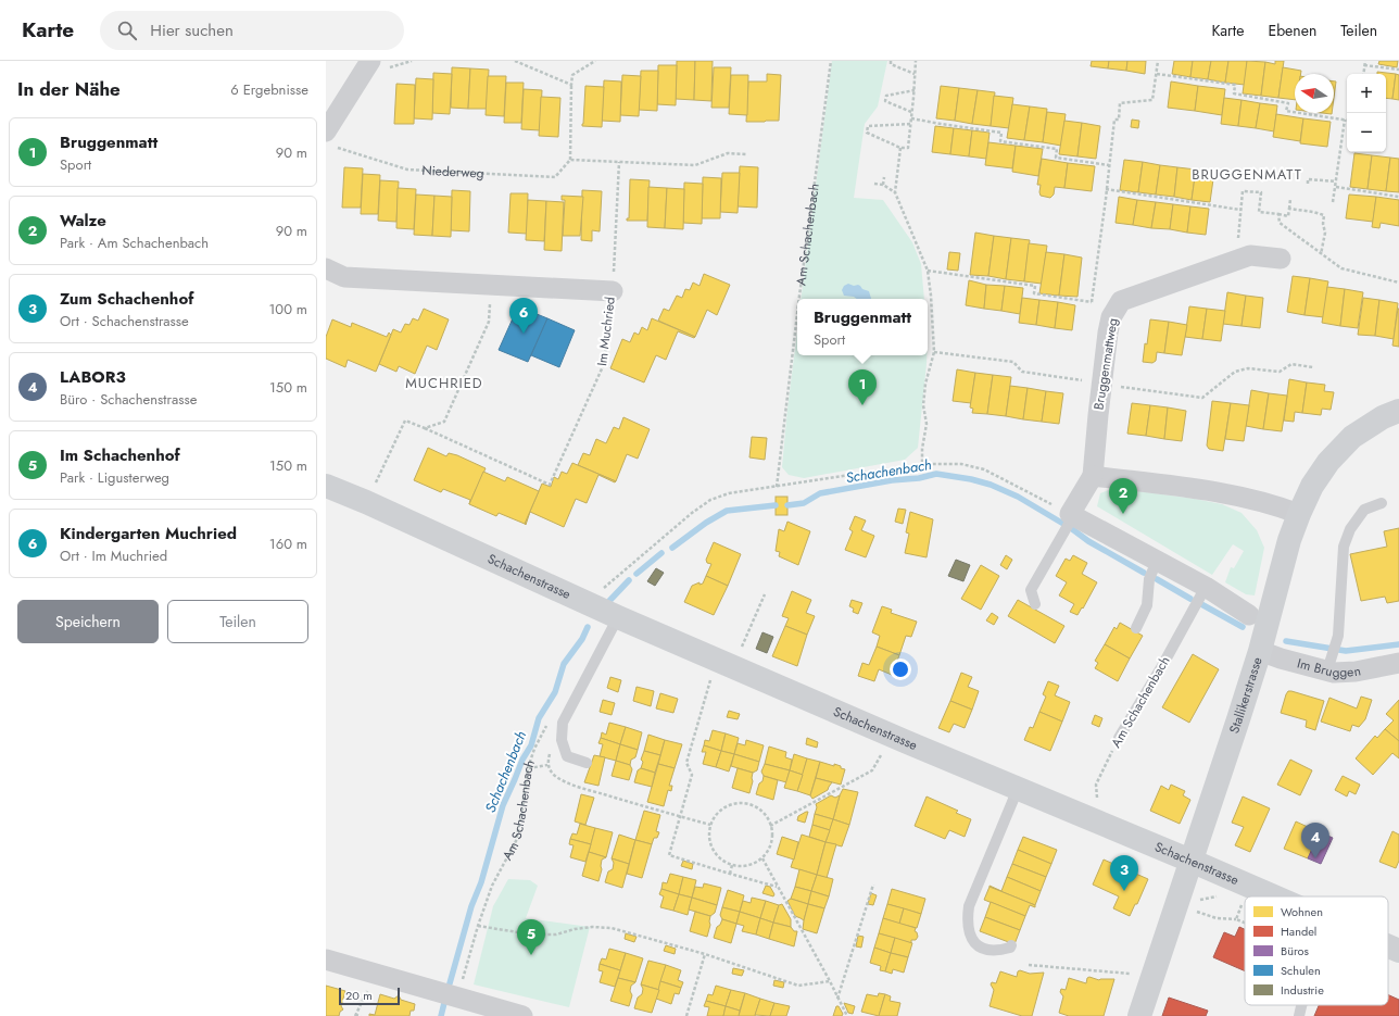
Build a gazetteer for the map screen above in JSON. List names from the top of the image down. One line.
{"streets":{"street":["Im Muchried","Bruggenmattweg","Schachenstrasse","Im Bruggen","Stallikerstrasse"],"lane":["Am Schachenbach"],"path":["Niederweg"]},"crossings":[["Am Schachenbach","Schachenstrasse"],["Im Muchried","Schachenstrasse"],["Schachenstrasse","Stallikerstrasse"],["Im Bruggen","Stallikerstrasse"]],"districts":["BRUGGENMATT","MUCHRIED"],"water":["Schachenbach"],"legend":["Wohnen","Handel","Büros","Schulen","Industrie"],"scale_bar":"20 m","north":"left","page":{"header":"Karte","search":"Hier suchen","nav":["Karte","Ebenen","Teilen"],"heading":["In der Nähe","6 Ergebnisse"],"map_buttons":["+","−"],"list":[{"mark":"1","name":"Bruggenmatt","note":"Sport","value":"90 m"},{"mark":"2","name":"Walze","note":"Park · Am Schachenbach","value":"90 m"},{"mark":"3","name":"Zum Schachenhof","note":"Ort · Schachenstrasse","value":"100 m"},{"mark":"4","name":"LABOR3","note":"Büro · Schachenstrasse","value":"150 m"},{"mark":"5","name":"Im Schachenhof","note":"Park · Ligusterweg","value":"150 m"},{"mark":"6","name":"Kindergarten Muchried","note":"Ort · Im Muchried","value":"160 m"}],"pins":["6","1","2","4","3","5"],"popup":["Bruggenmatt","Sport"],"buttons":["Speichern","Teilen"],"scale":"20 m"}}
